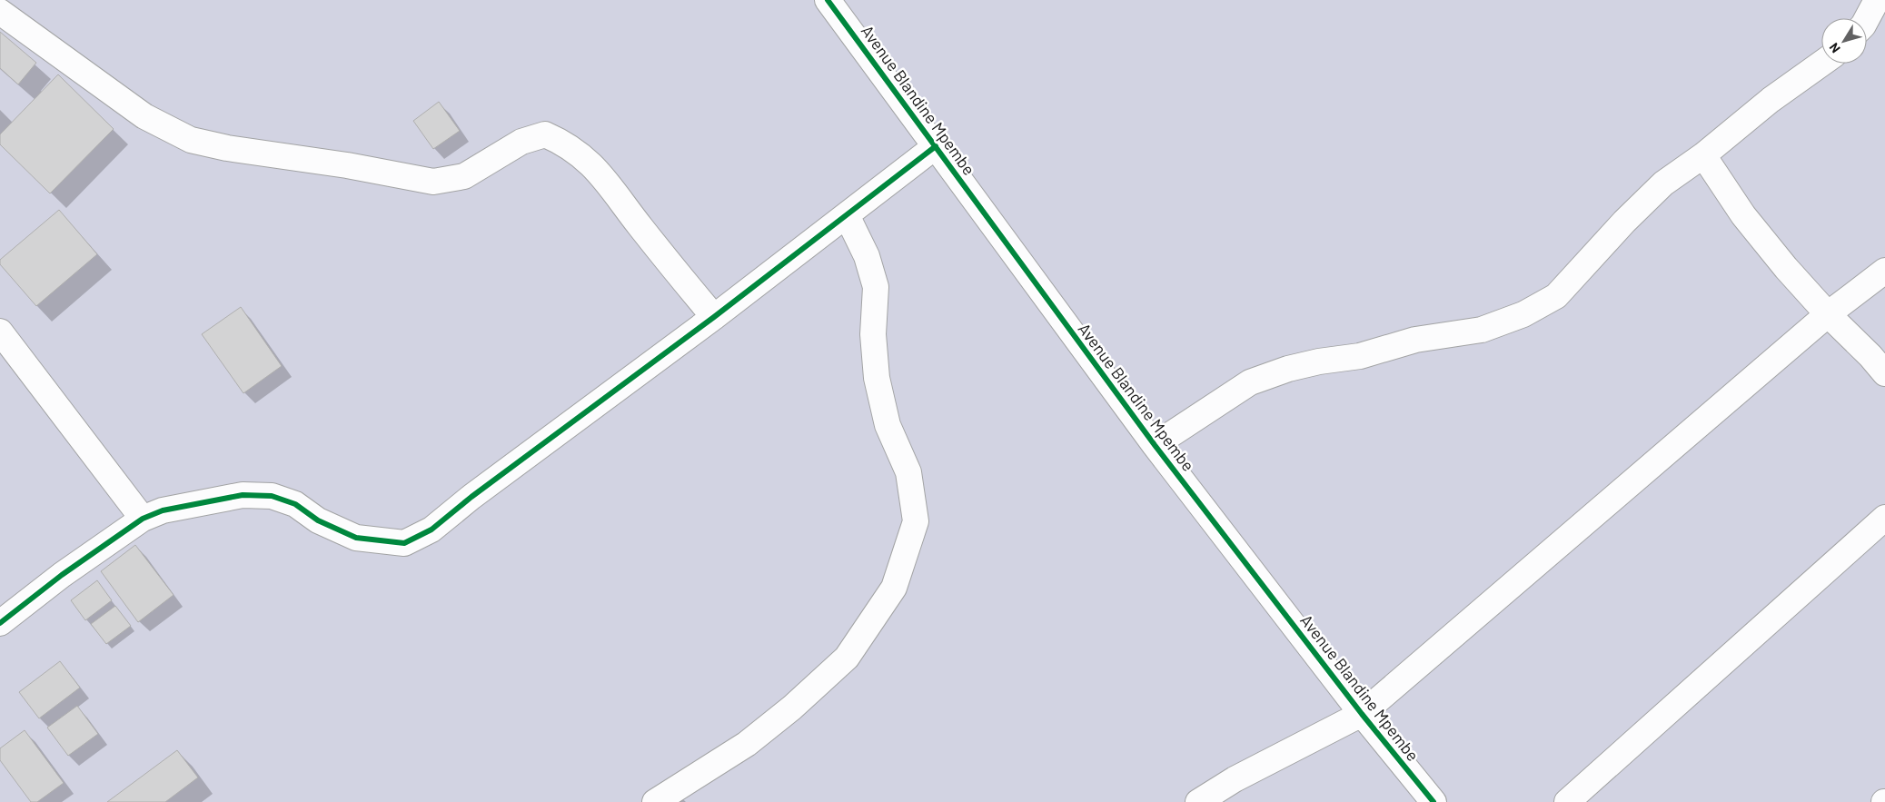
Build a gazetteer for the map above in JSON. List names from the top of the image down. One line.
{"streets":{"street":["Avenue Blandine Mpembe"]},"north":"bottom left"}
